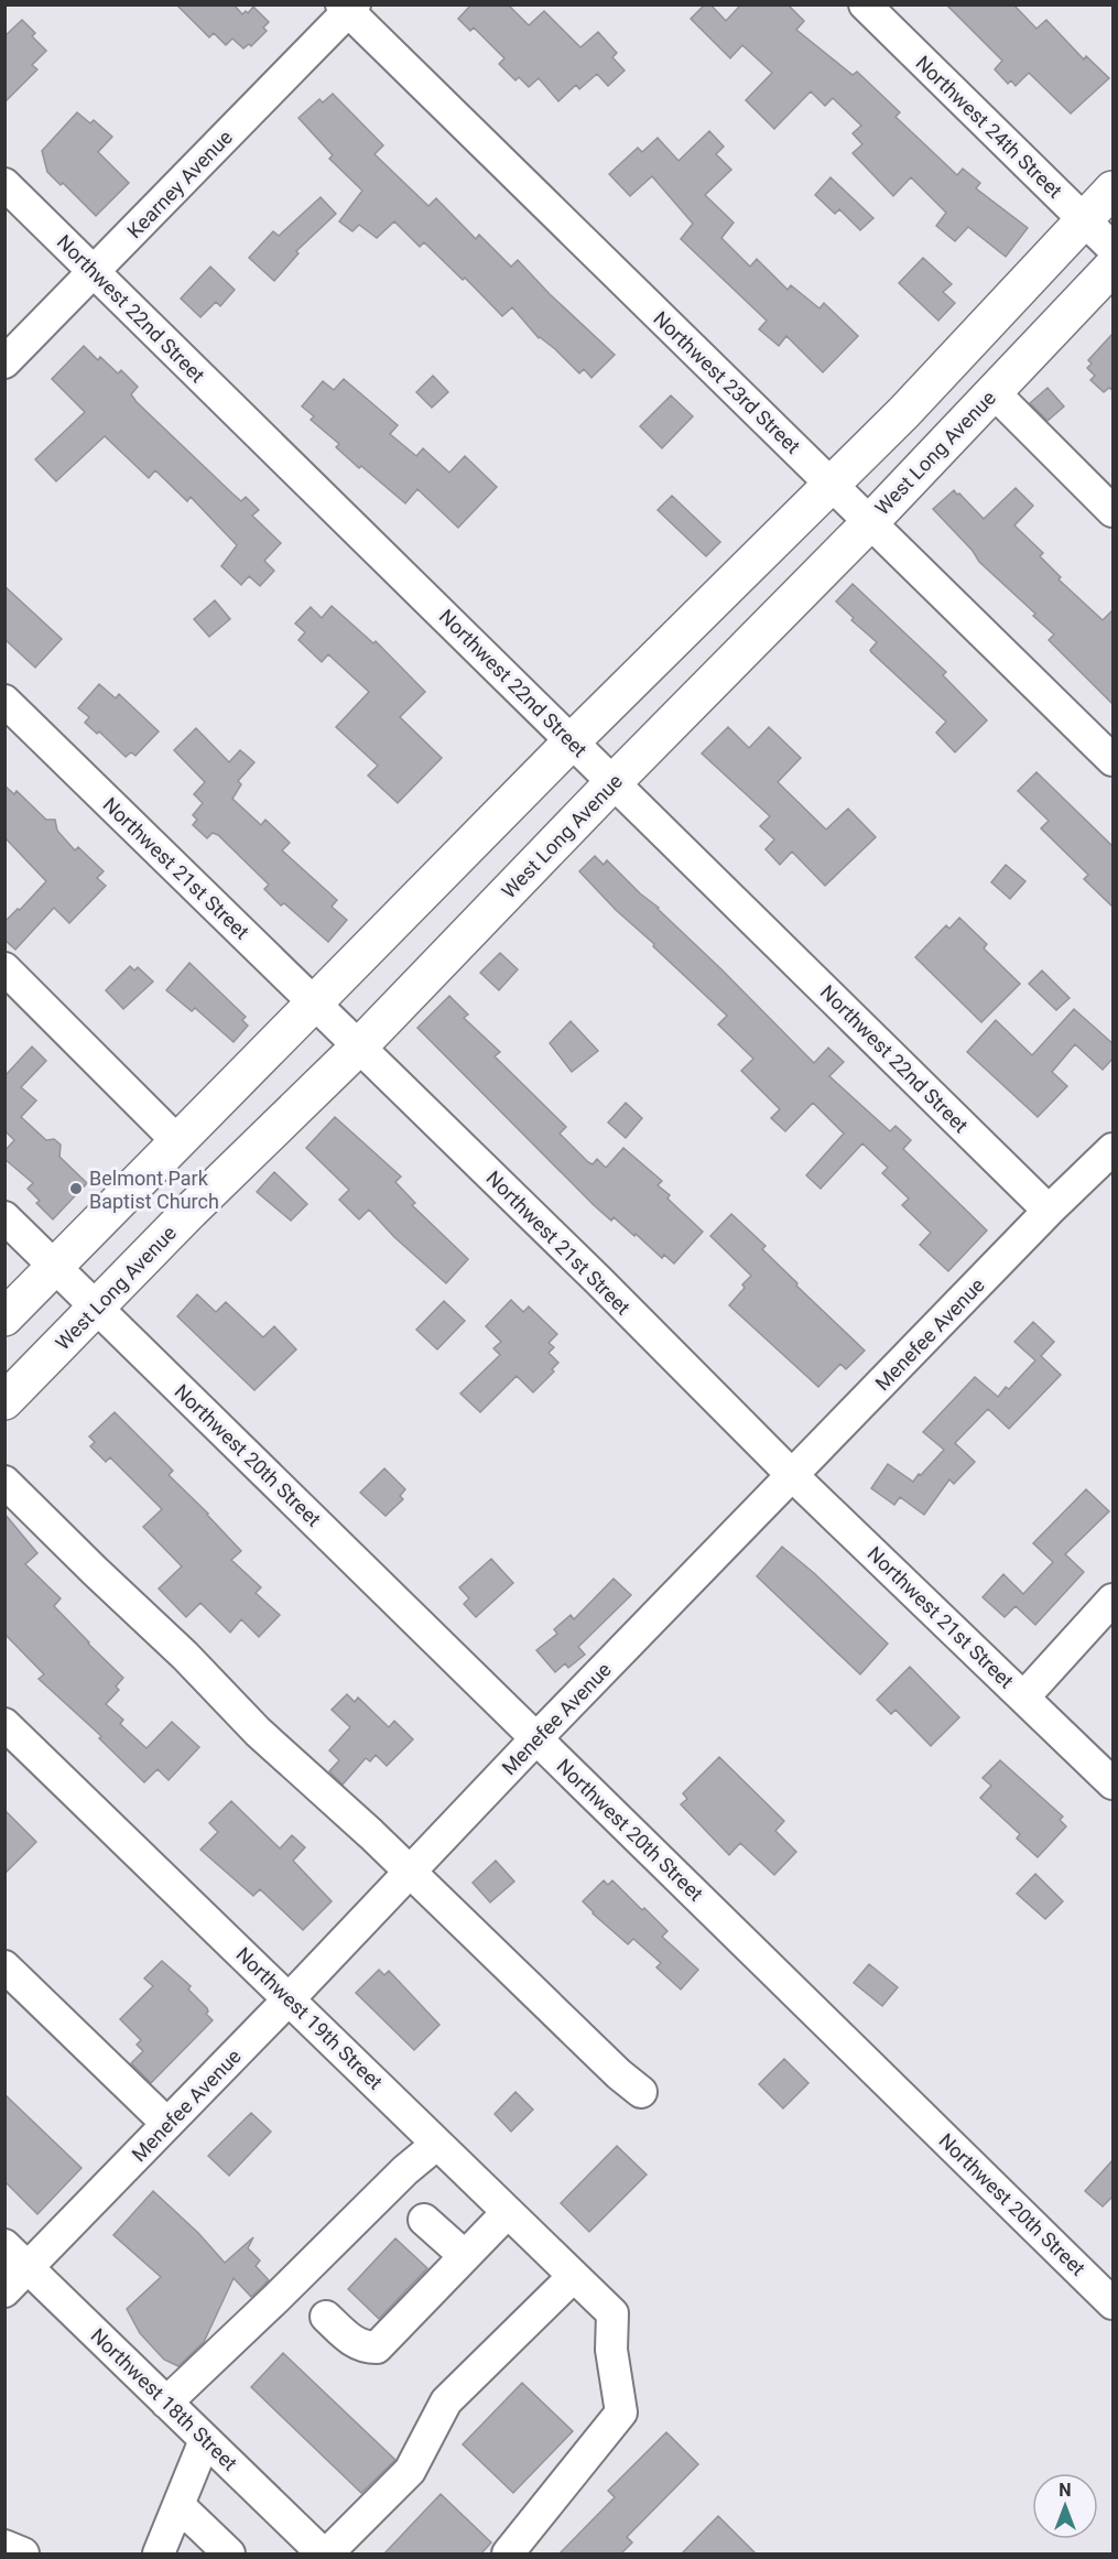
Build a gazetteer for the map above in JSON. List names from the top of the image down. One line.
{"streets":{"main road":["West Long Avenue"],"street":["Northwest 24th Street","Kearney Avenue","Northwest 22nd Street","Northwest 23rd Street","Northwest 21st Street","Menefee Avenue","Northwest 20th Street","Northwest 19th Street","Northwest 18th Street"]},"crossings":[["Kearney Avenue","Northwest 22nd Street"],["Kearney Avenue","Northwest 23rd Street"],["Northwest 22nd Street","West Long Avenue"],["Northwest 22nd Street","Menefee Avenue"],["Northwest 23rd Street","West Long Avenue"],["West Long Avenue","Northwest 21st Street"],["West Long Avenue","Northwest 20th Street"],["Northwest 21st Street","Menefee Avenue"],["Menefee Avenue","Northwest 20th Street"],["Menefee Avenue","Northwest 19th Street"],["Menefee Avenue","Northwest 18th Street"]],"places":["Belmont Park Baptist Church"],"north":"top"}
